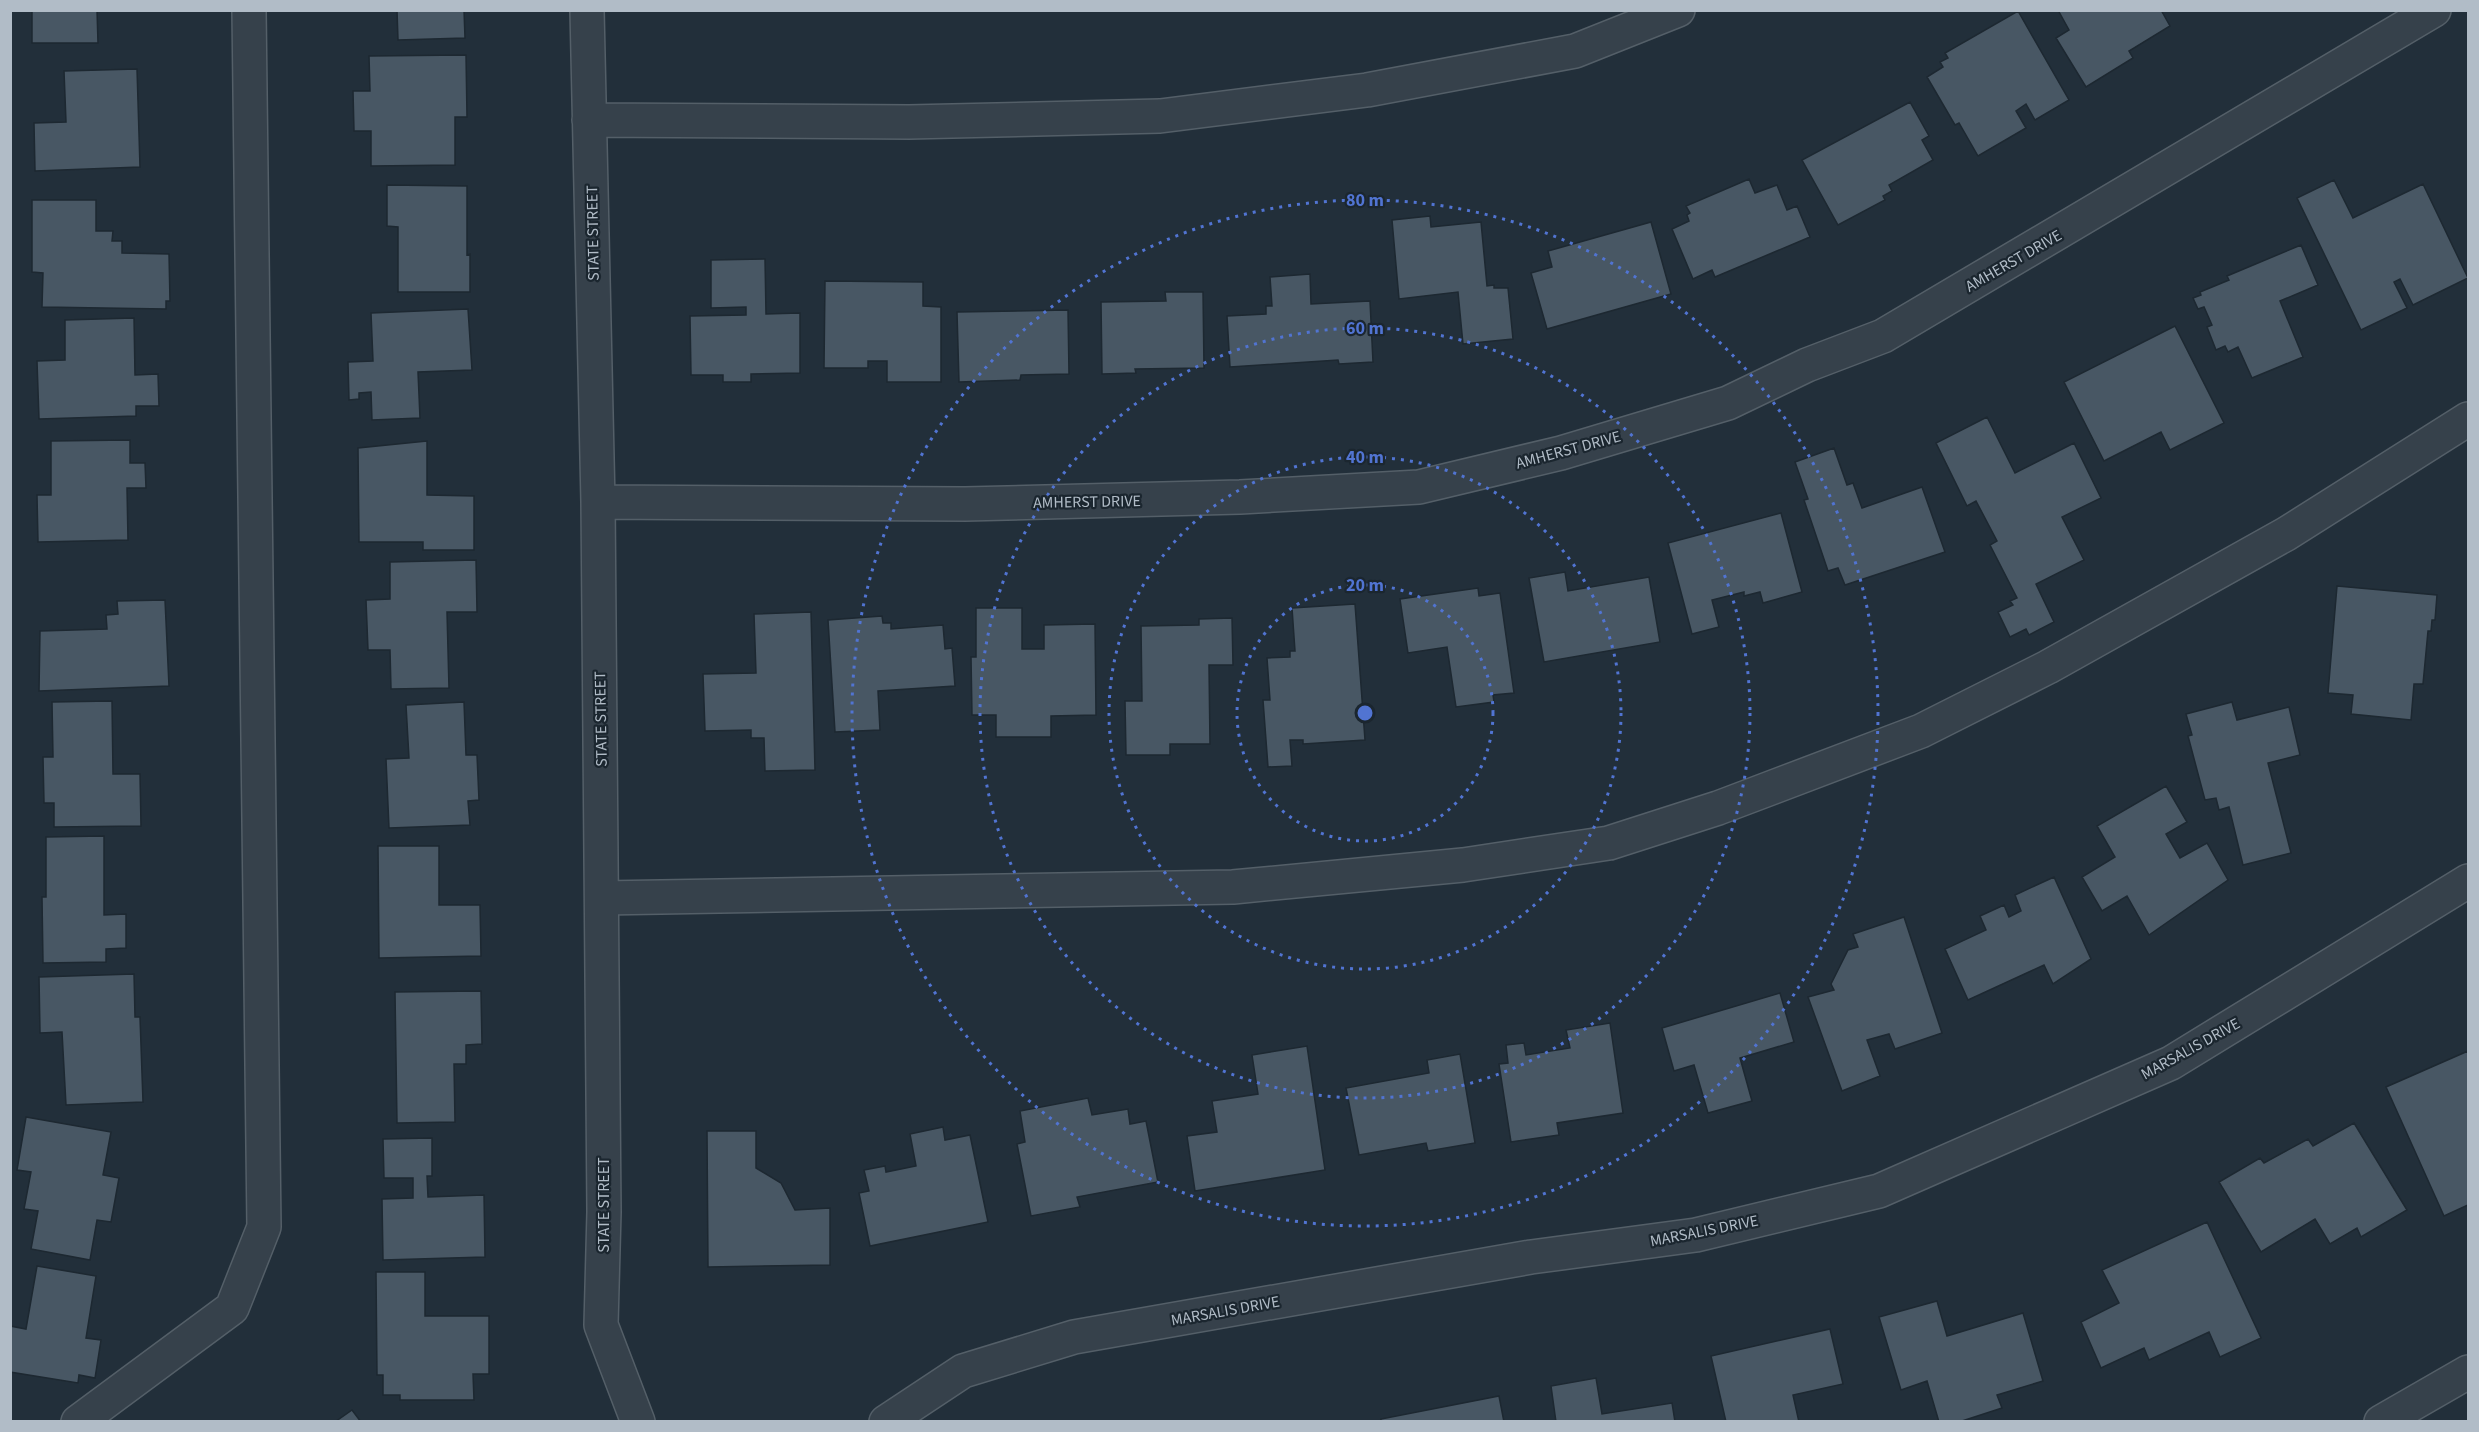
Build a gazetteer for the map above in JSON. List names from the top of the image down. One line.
{"streets":{"street":["STATE STREET","AMHERST DRIVE","MARSALIS DRIVE"]},"crossings":[["STATE STREET","AMHERST DRIVE"]],"rings":["80 m","60 m","40 m","20 m"]}
